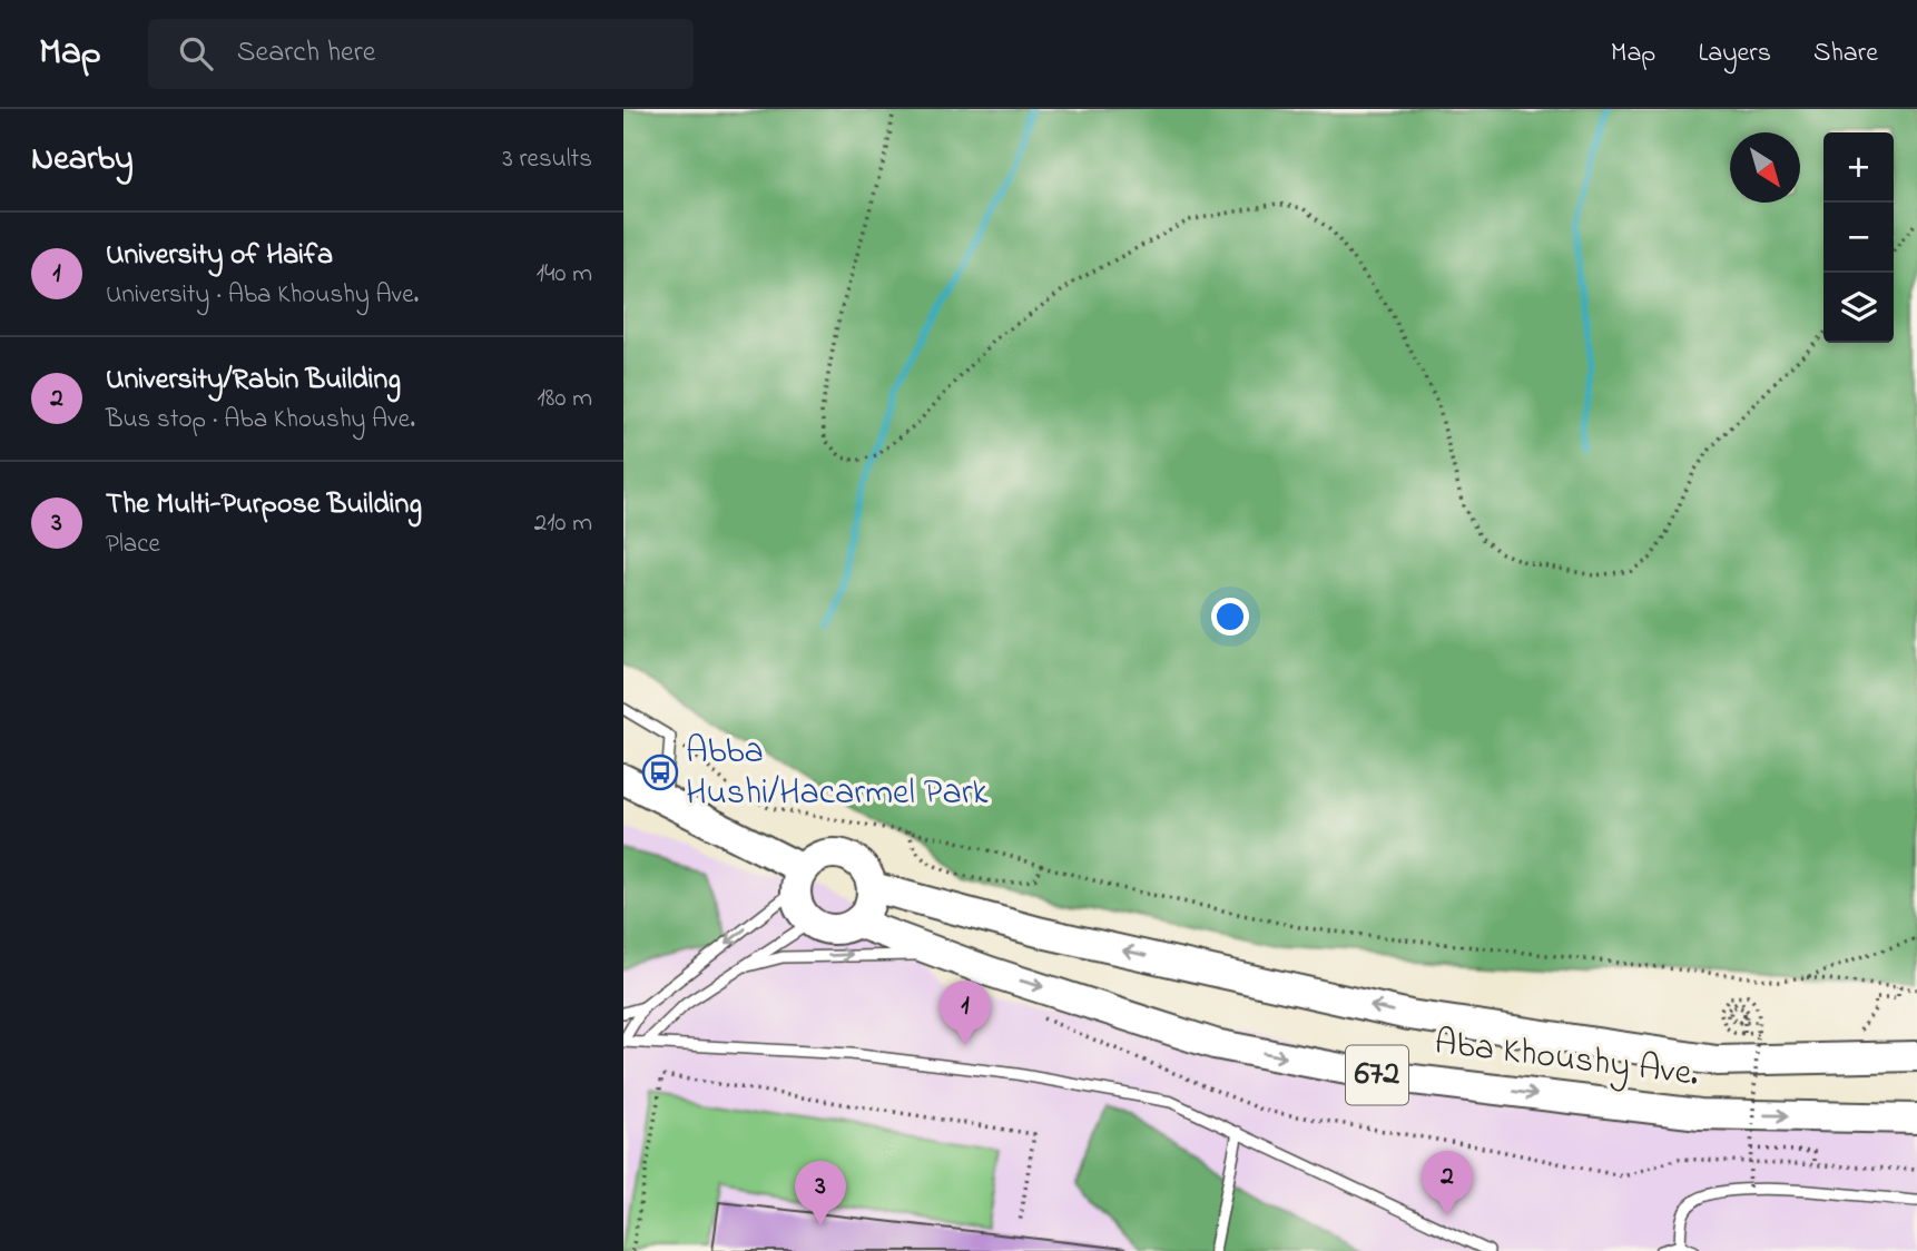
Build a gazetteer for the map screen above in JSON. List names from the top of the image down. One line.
{"streets":{"main road":["Aba Khoushy Ave.","672"]},"crossings":[["Aba Khoushy Ave.","672"]],"places":{"bus stop":["Abba Hushi/Hacarmel Park"]},"north":"bottom right","page":{"header":"Map","search":"Search here","nav":["Map","Layers","Share"],"heading":["Nearby","3 results"],"map_buttons":["+","−"],"list":[{"mark":"1","name":"University of Haifa","note":"University · Aba Khoushy Ave.","value":"140 m"},{"mark":"2","name":"University/Rabin Building","note":"Bus stop · Aba Khoushy Ave.","value":"180 m"},{"mark":"3","name":"The Multi-Purpose Building","note":"Place","value":"210 m"}],"pins":["1","2","3"]}}
